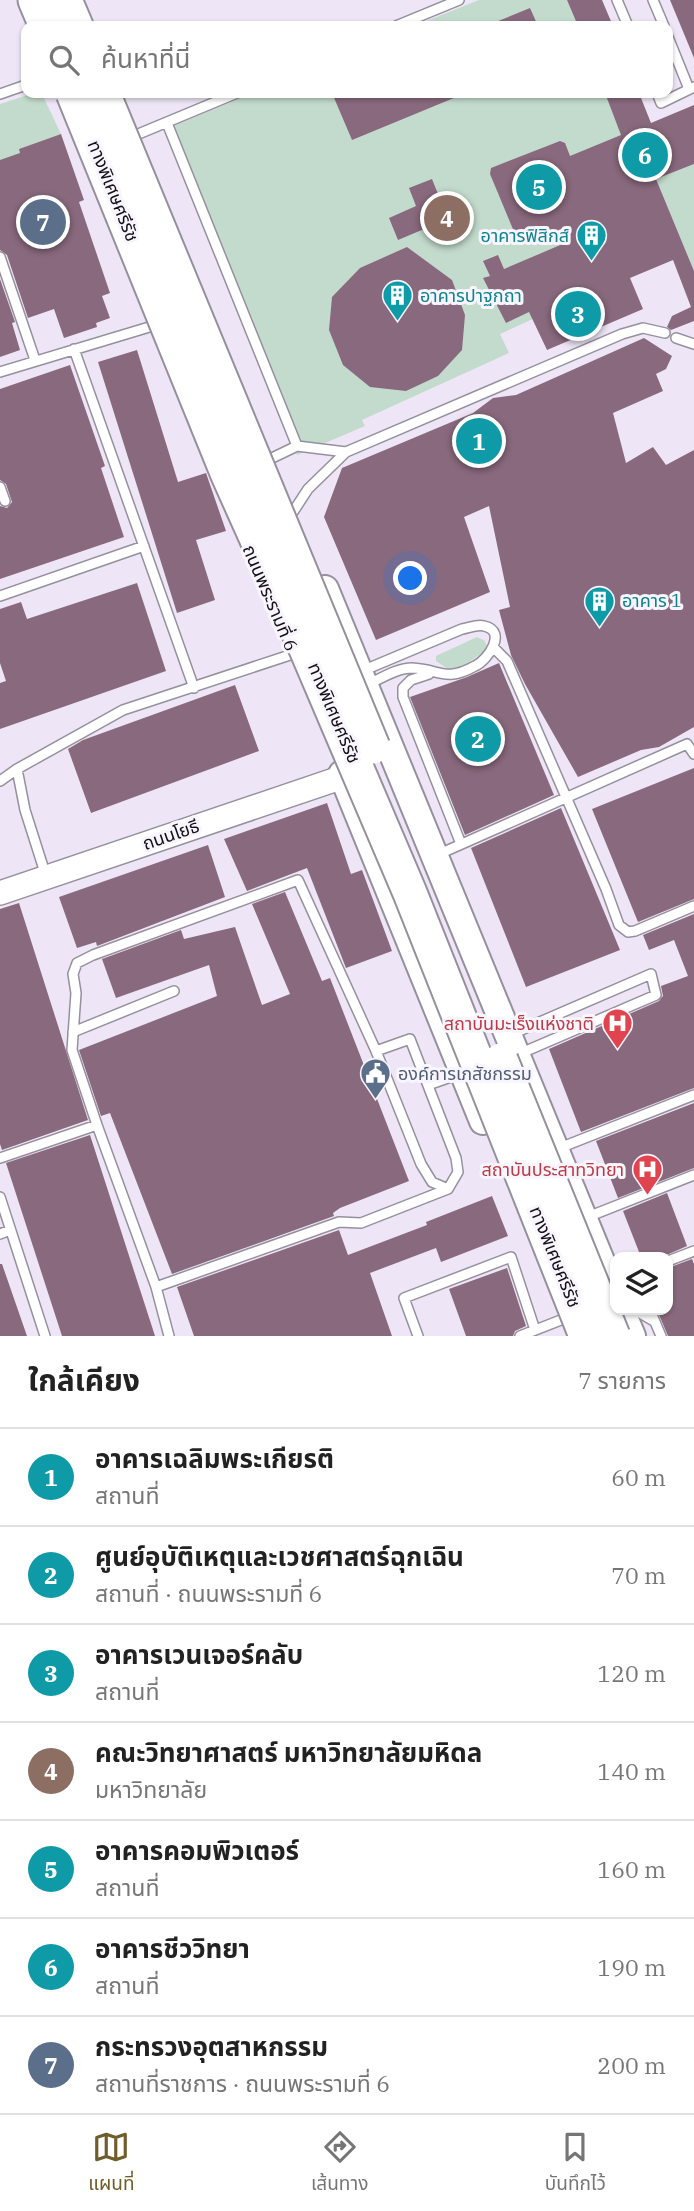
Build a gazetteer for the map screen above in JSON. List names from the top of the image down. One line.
{"streets":{"highway":["ทางพิเศษศรีรัช"],"main road":["ถนนพระรามที่ 6"],"street":["ถนนโยธี"]},"crossings":[["ทางพิเศษศรีรัช","ถนนพระรามที่ 6"],["ถนนพระรามที่ 6","ถนนโยธี"]],"places":{"building":["อาคารฟิสิกส์","อาคารปาฐกถา","อาคาร 1"],"hospital":["สถาบันมะเร็งแห่งชาติ","สถาบันประสาทวิทยา"],"public building":["องค์การเภสัชกรรม"]},"page":{"search":"ค้นหาที่นี่","pins":["6","5","4","7","3","1","2"],"heading":["ใกล้เคียง","7 รายการ"],"list":[{"mark":"1","name":"อาคารเฉลิมพระเกียรติ","note":"สถานที่","value":"60 m"},{"mark":"2","name":"ศูนย์อุบัติเหตุและเวชศาสตร์ฉุกเฉิน","note":"สถานที่ · ถนนพระรามที่ 6","value":"70 m"},{"mark":"3","name":"อาคารเวนเจอร์คลับ","note":"สถานที่","value":"120 m"},{"mark":"4","name":"คณะวิทยาศาสตร์ มหาวิทยาลัยมหิดล","note":"มหาวิทยาลัย","value":"140 m"},{"mark":"5","name":"อาคารคอมพิวเตอร์","note":"สถานที่","value":"160 m"},{"mark":"6","name":"อาคารชีววิทยา","note":"สถานที่","value":"190 m"},{"mark":"7","name":"กระทรวงอุตสาหกรรม","note":"สถานที่ราชการ · ถนนพระรามที่ 6","value":"200 m"}],"nav":["แผนที่","เส้นทาง","บันทึกไว้"]}}
